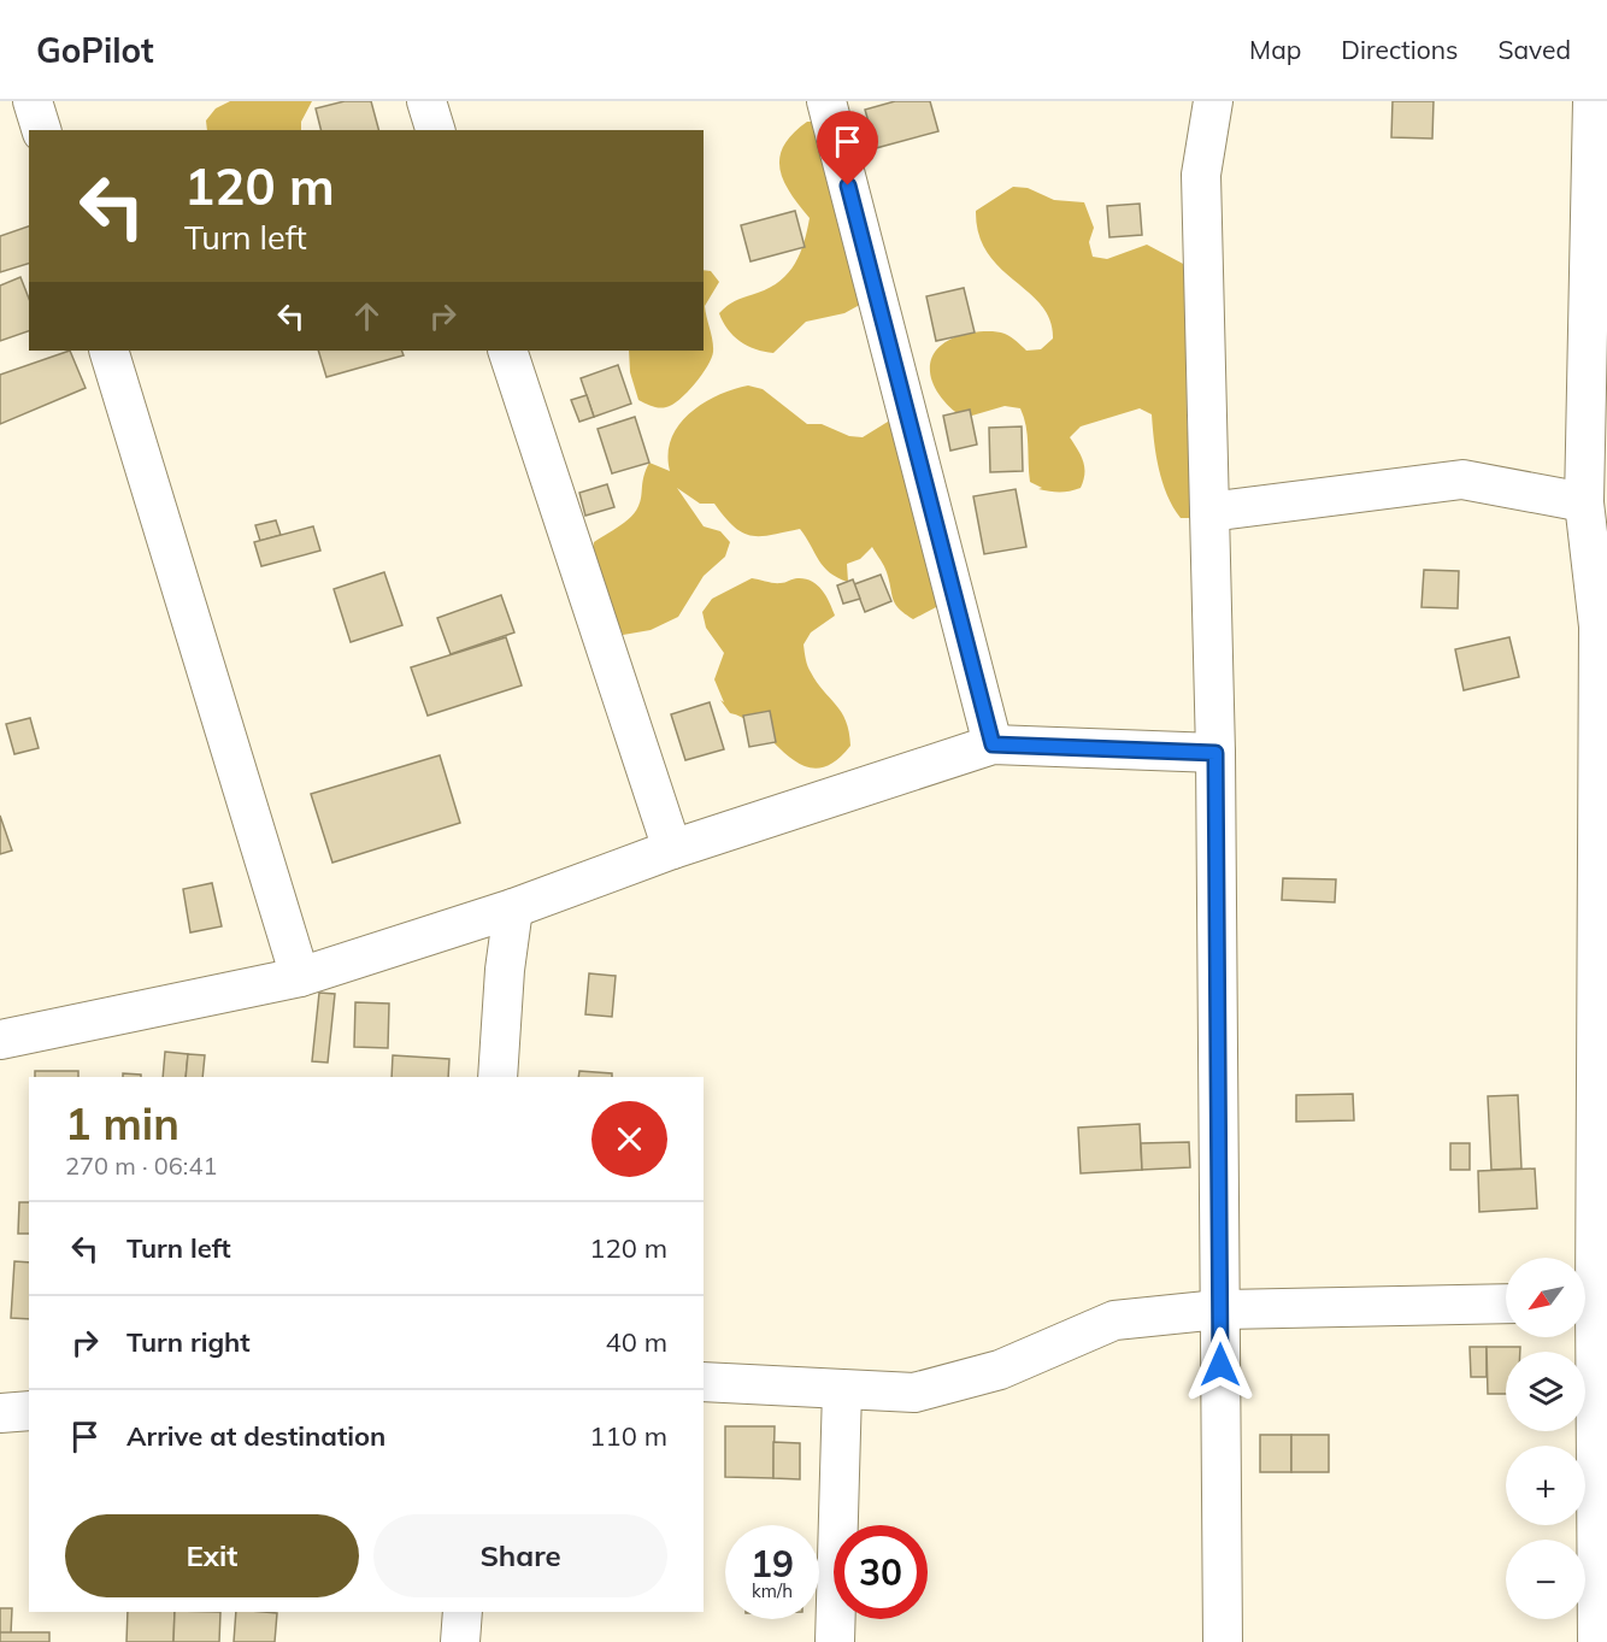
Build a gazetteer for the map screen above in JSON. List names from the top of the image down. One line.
{"north":"bottom left","page":{"header":"GoPilot","nav":["Map","Directions","Saved"],"turn":["120 m","Turn left"],"heading":["1 min","270 m · 06:41"],"list":[{"name":"Turn left","value":"120 m"},{"name":"Turn right","value":"40 m"},{"name":"Arrive at destination","value":"110 m"}],"map_buttons":["+","−"],"buttons":["Exit","Share"],"speed":"19 km/h","limit":"30"}}
